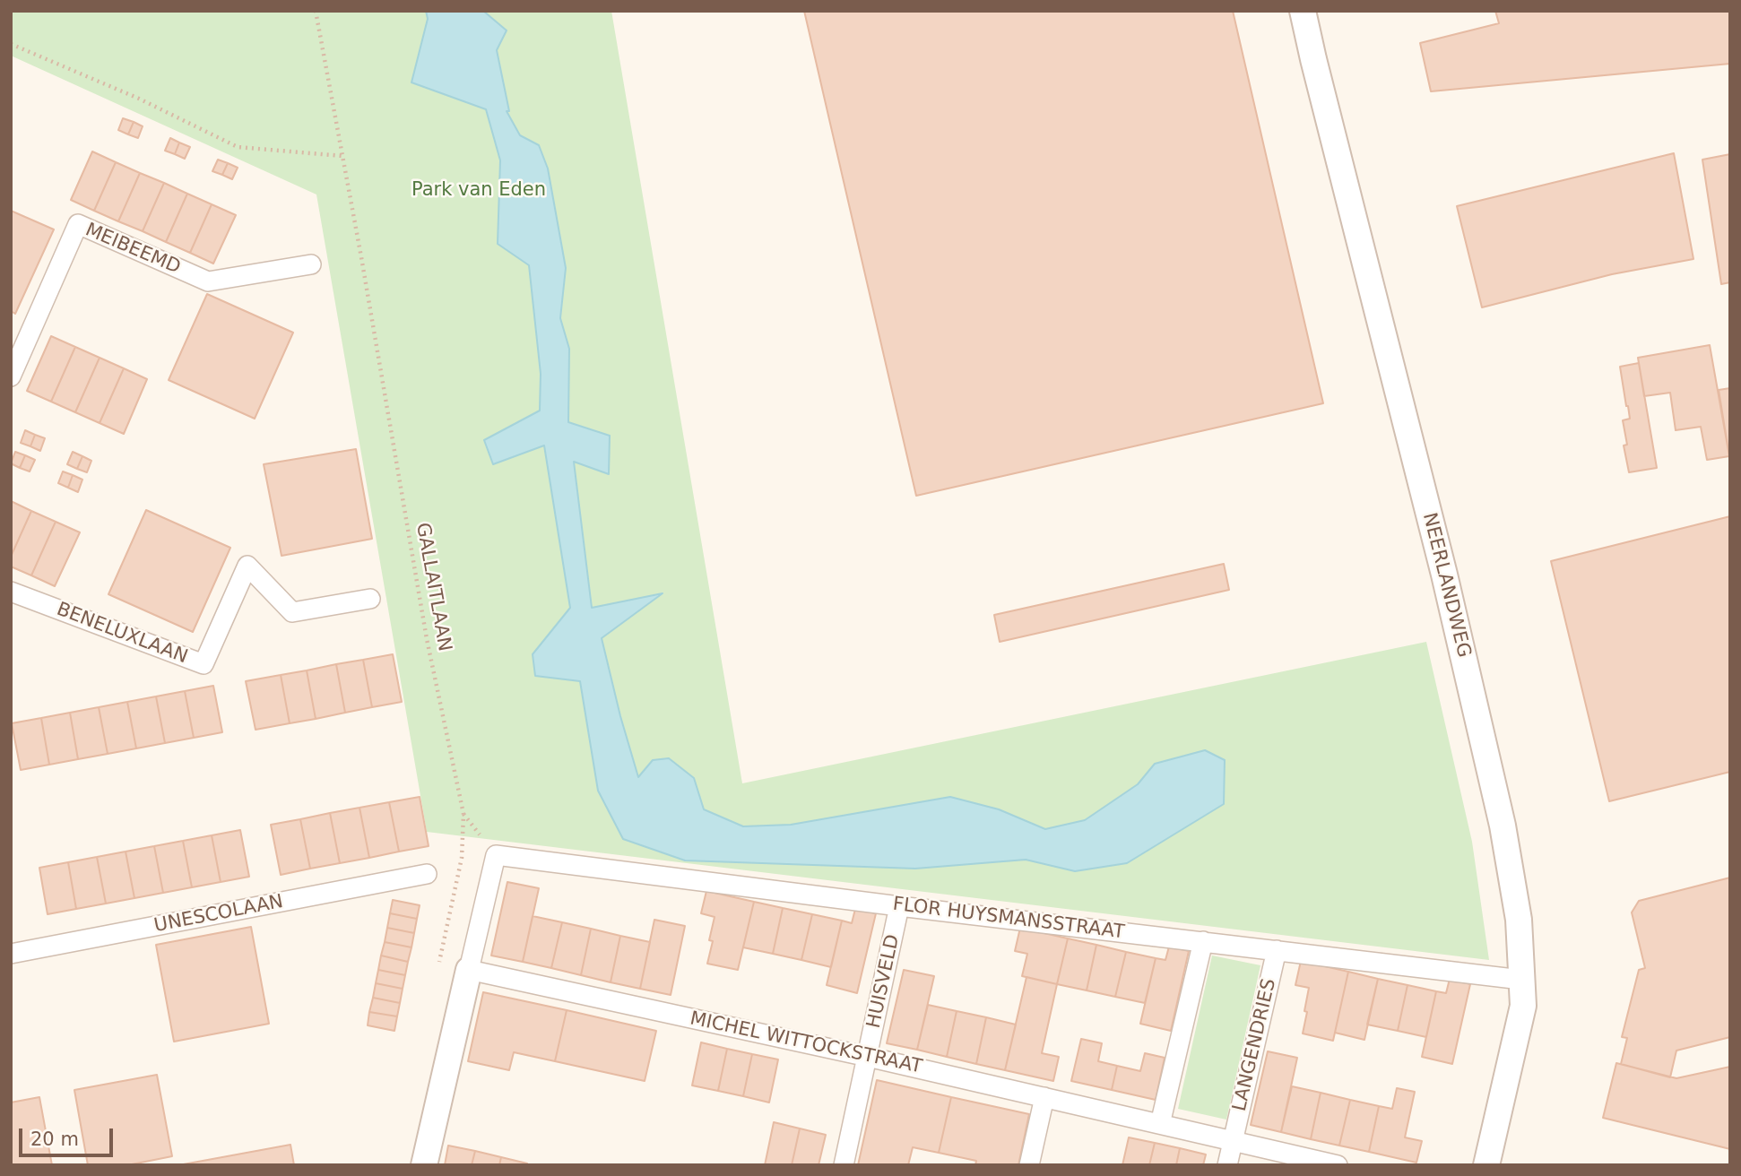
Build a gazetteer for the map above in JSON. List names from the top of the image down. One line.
{"streets":{"street":["MEIBEEMD","NEERLANDWEG","BENELUXLAAN","UNESCOLAAN","FLOR HUYSMANSSTRAAT","HUISVELD","MICHEL WITTOCKSTRAAT","LANGENDRIES"],"path":["GALLAITLAAN"]},"crossings":[["NEERLANDWEG","FLOR HUYSMANSSTRAAT"],["FLOR HUYSMANSSTRAAT","HUISVELD"],["FLOR HUYSMANSSTRAAT","MICHEL WITTOCKSTRAAT"],["FLOR HUYSMANSSTRAAT","LANGENDRIES"],["HUISVELD","MICHEL WITTOCKSTRAAT"],["MICHEL WITTOCKSTRAAT","LANGENDRIES"]],"parks":["Park van Eden"],"scale_bar":"20 m"}
